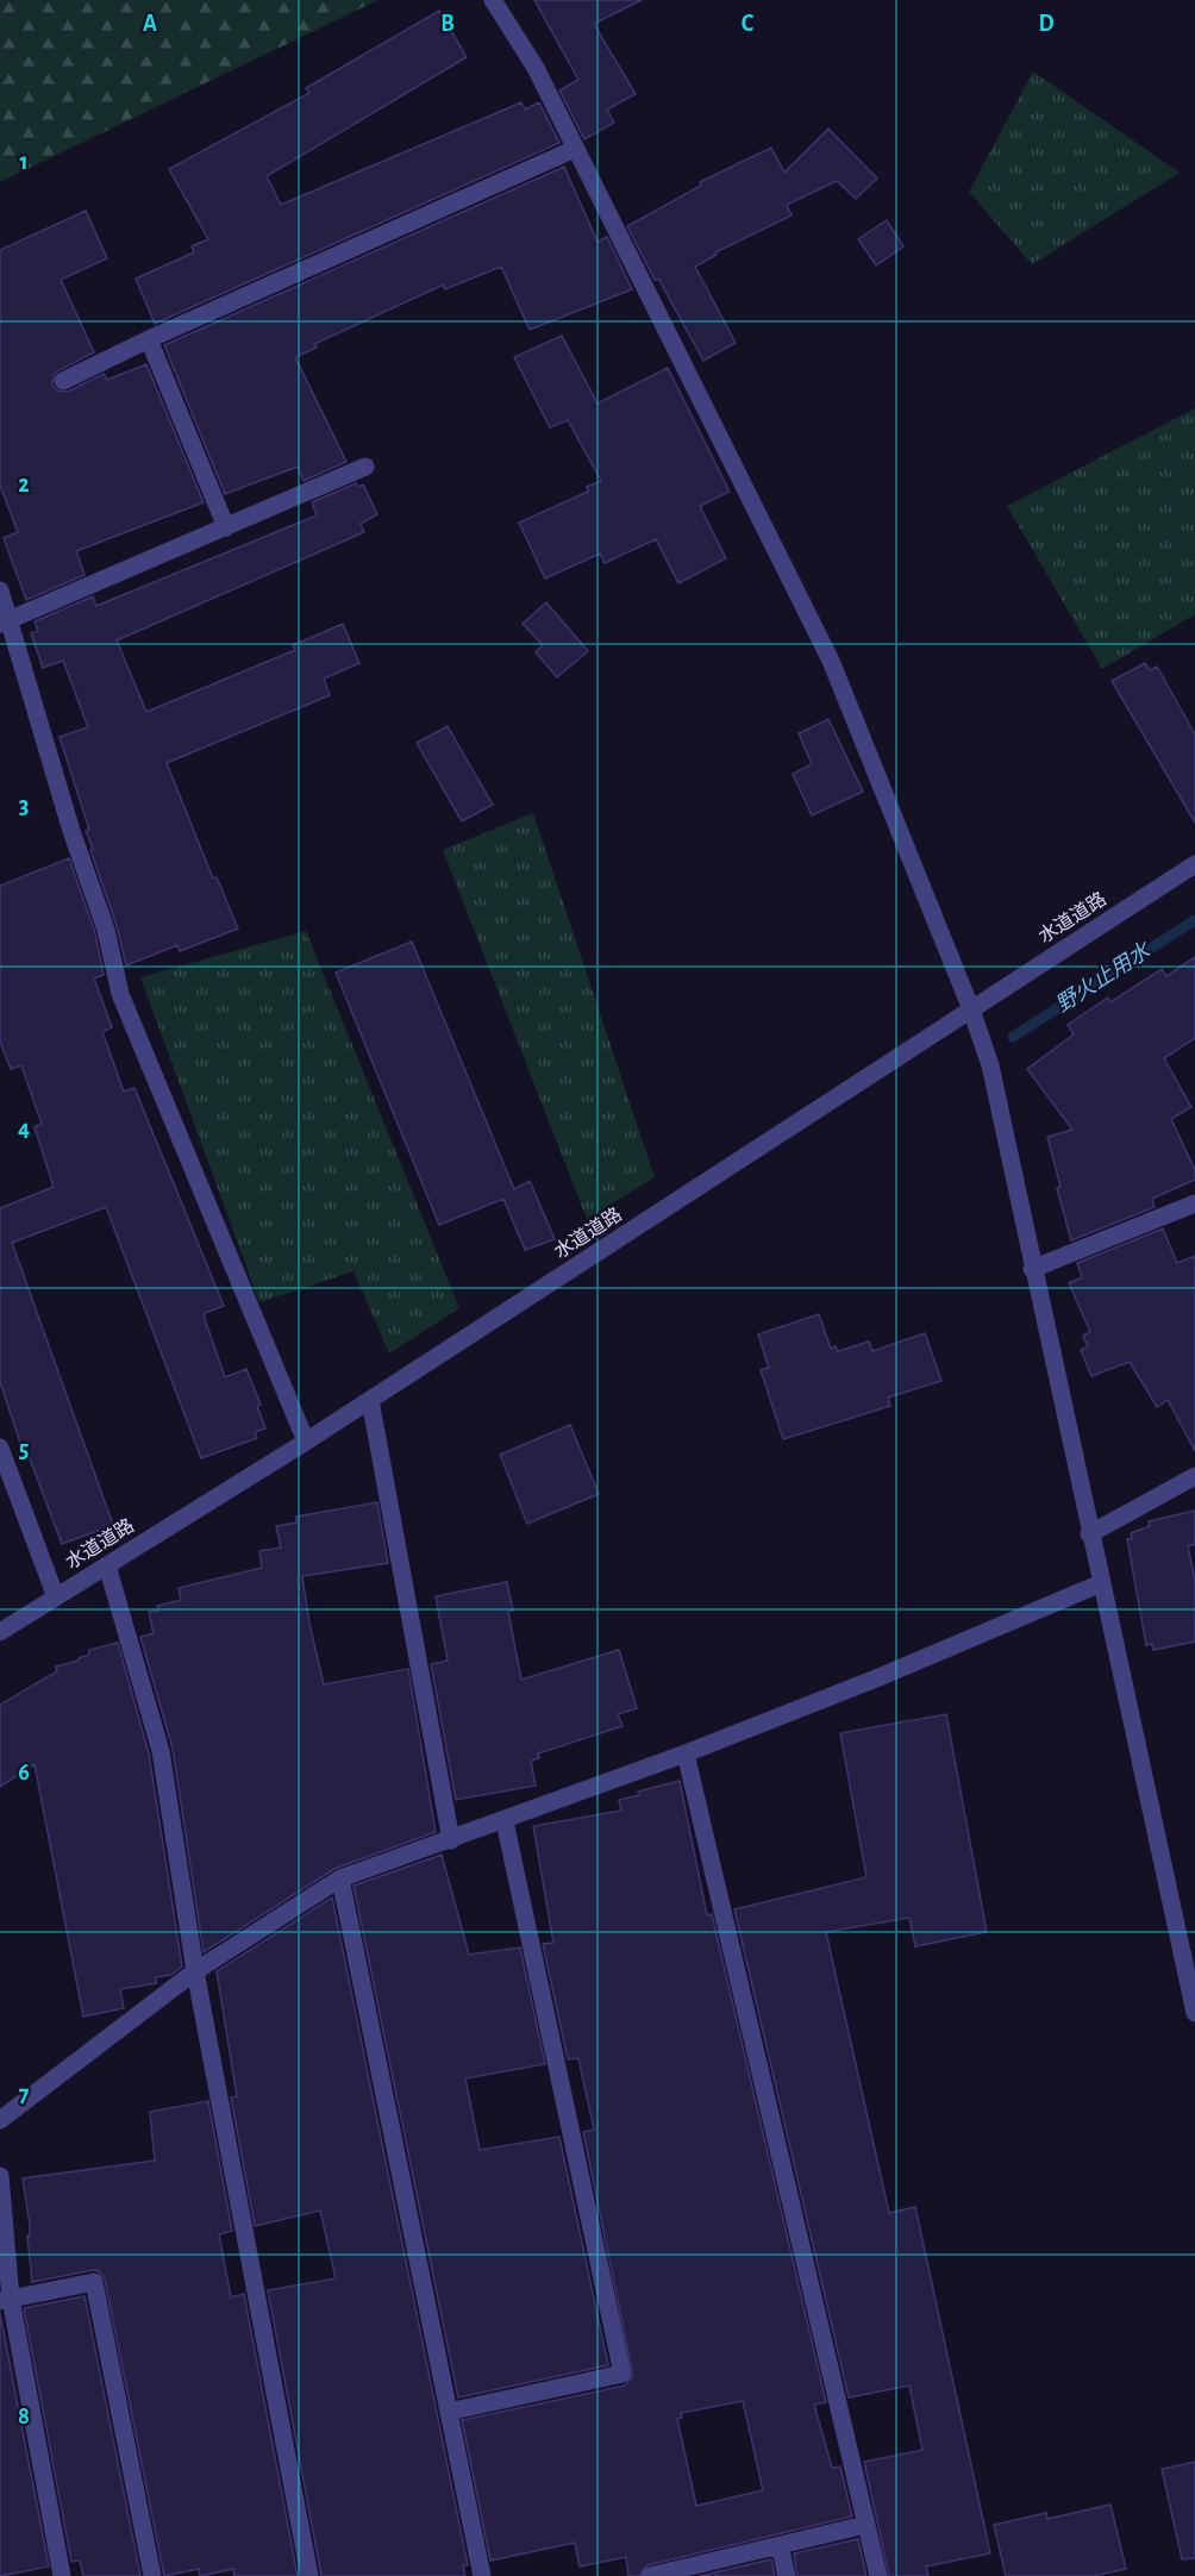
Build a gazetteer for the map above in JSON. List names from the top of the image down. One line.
{"streets":{"street":["水道道路"]},"water":["野火止用水"],"grid":{"columns":["A","B","C","D"],"rows":["1","2","3","4","5","6","7","8"]}}
